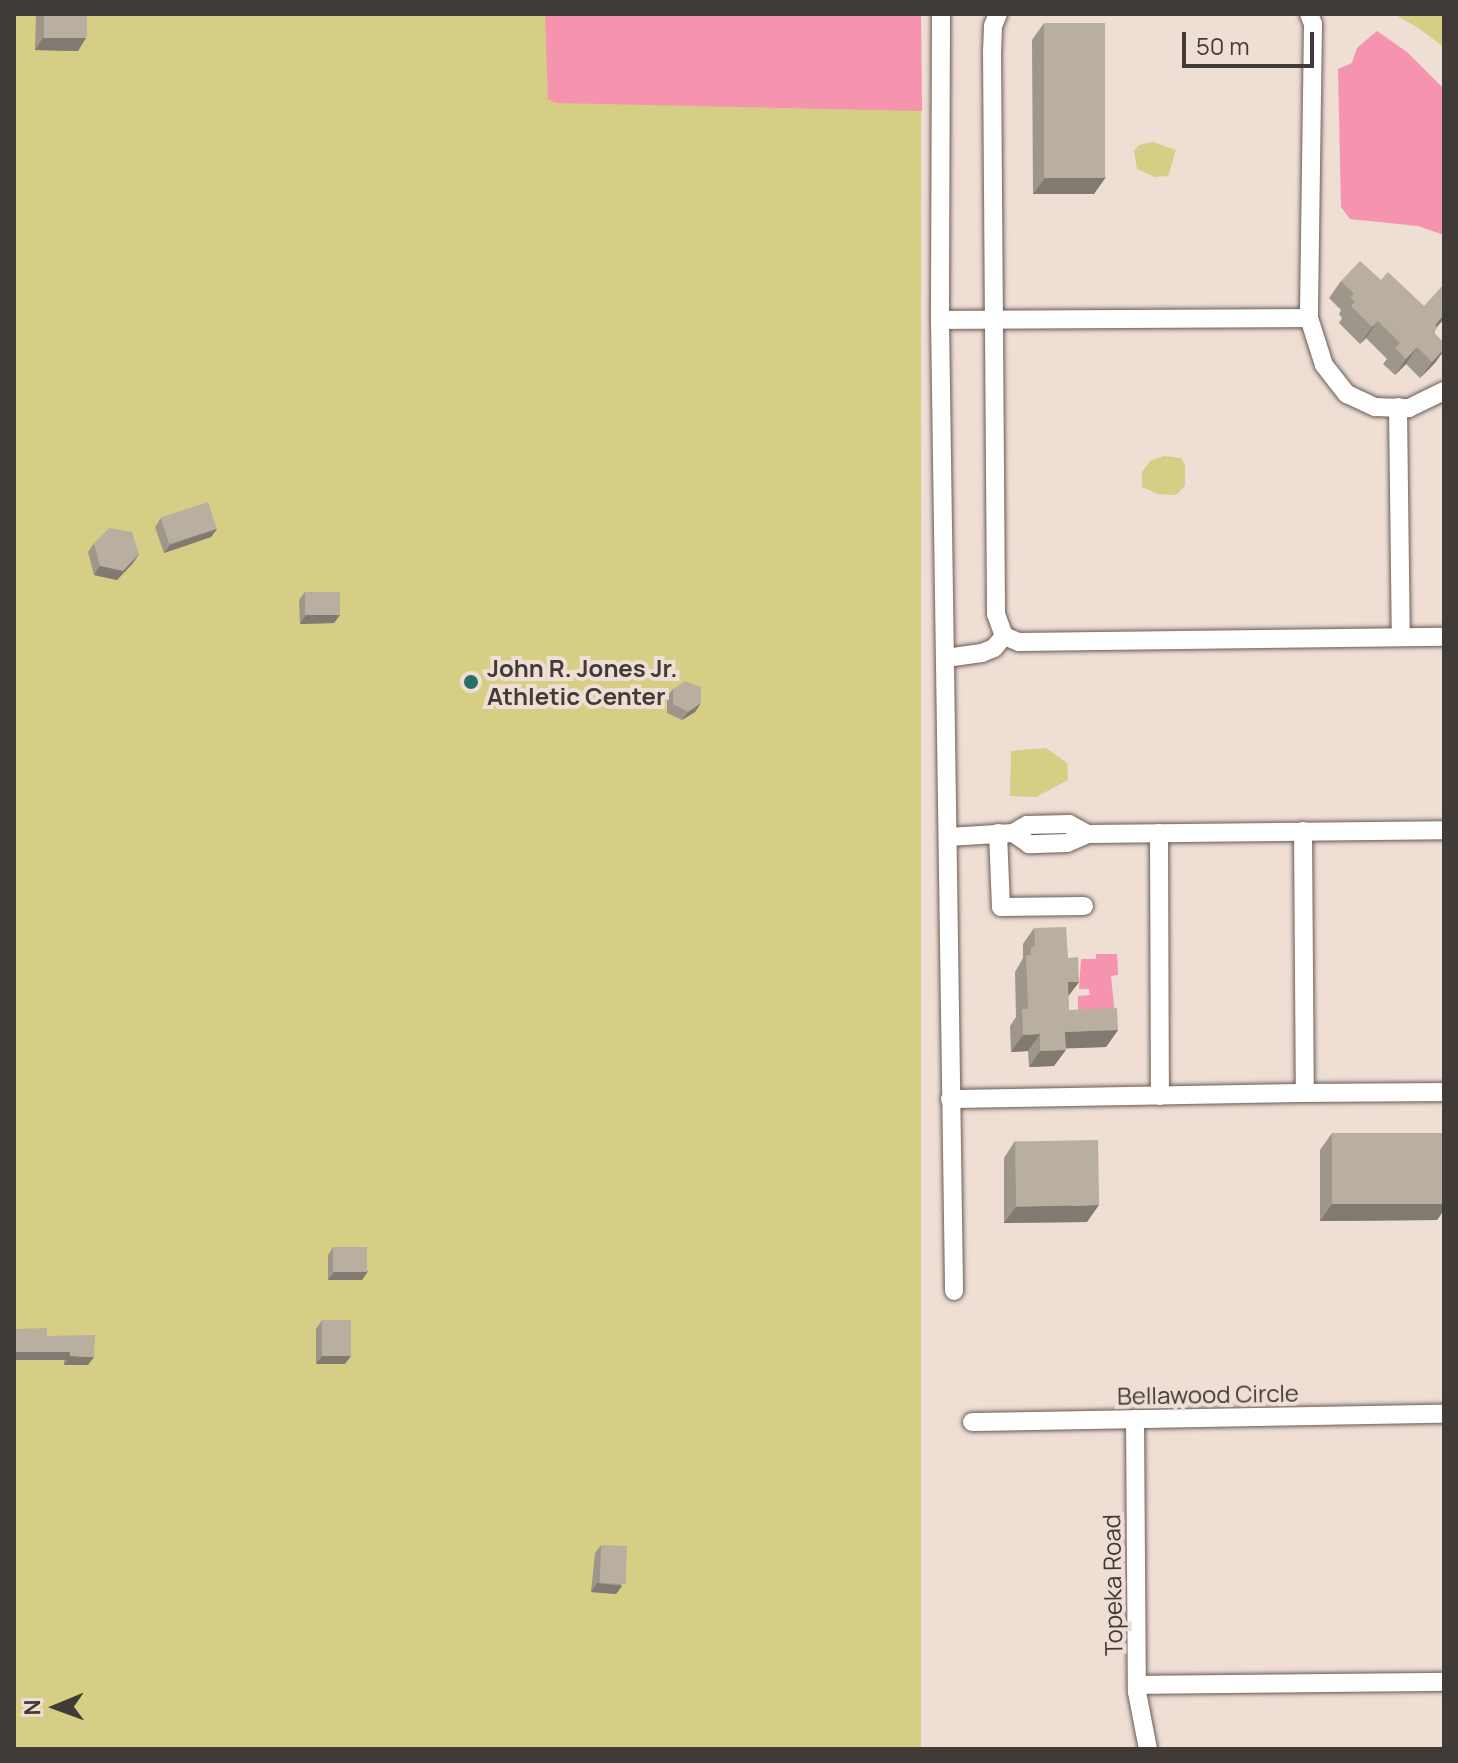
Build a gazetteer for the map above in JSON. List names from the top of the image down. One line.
{"streets":{"street":["Bellawood Circle","Topeka Road"]},"crossings":[["Bellawood Circle","Topeka Road"]],"places":["John R. Jones Jr. Athletic Center"],"scale_bar":"50 m","north":"left"}
